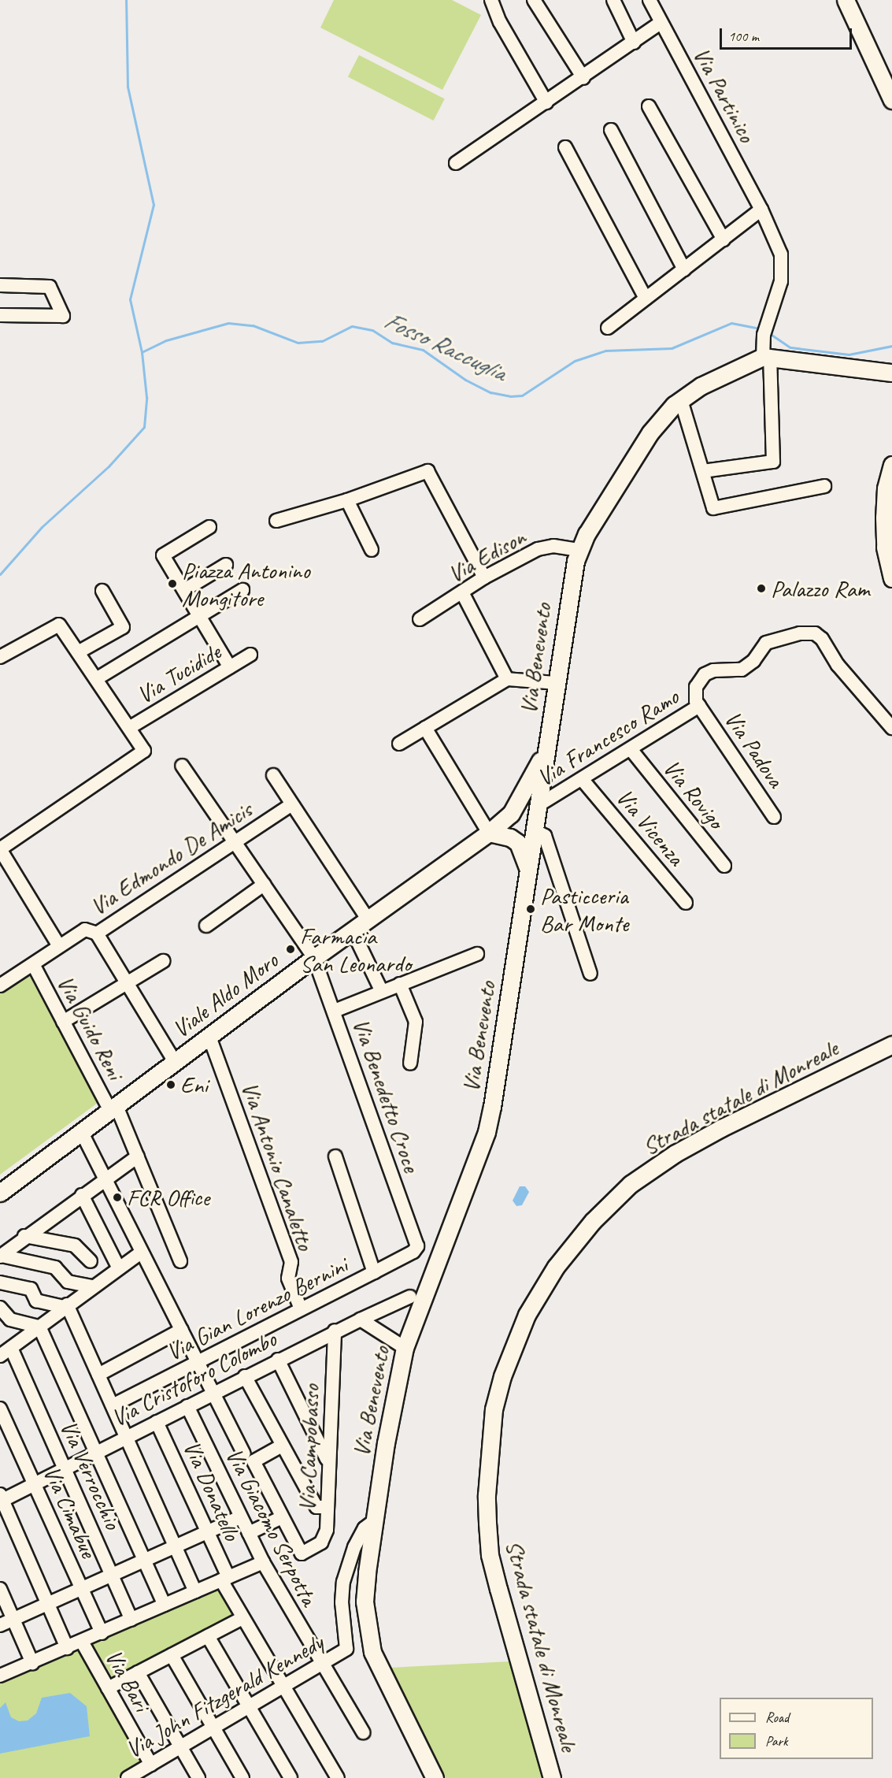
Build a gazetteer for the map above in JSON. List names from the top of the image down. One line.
{"streets":{"main road":["Via Benevento","Viale Aldo Moro","Strada statale di Monreale"],"street":["Via Partinico","Via Edison","Via Tucidide","Via Francesco Ramo","Via Padova","Via Rovigo","Via Vicenza","Via Edmondo De Amicis","Via Guido Reni","Via Benedetto Croce","Via Antonio Canaletto","Via Gian Lorenzo Bernini","Via Cristoforo Colombo","Via Campobasso","Via Verrocchio","Via Donatello","Via Cimabue","Via Giacomo Serpotta","Via Bari","Via John Fitzgerald Kennedy"]},"crossings":[["Via Partinico","Via Benevento"],["Via Edison","Via Benevento"],["Via Benevento","Via Francesco Ramo"],["Via Benevento","Viale Aldo Moro"],["Via Benevento","Via John Fitzgerald Kennedy"],["Via Francesco Ramo","Via Padova"],["Via Francesco Ramo","Via Rovigo"],["Via Francesco Ramo","Via Vicenza"],["Via Edmondo De Amicis","Via Guido Reni"],["Via Edmondo De Amicis","Via Benedetto Croce"],["Viale Aldo Moro","Via Guido Reni"],["Viale Aldo Moro","Via Benedetto Croce"],["Viale Aldo Moro","Via Antonio Canaletto"],["Via Benedetto Croce","Via Gian Lorenzo Bernini"],["Via Antonio Canaletto","Via Gian Lorenzo Bernini"],["Via Cristoforo Colombo","Via Campobasso"],["Via Cristoforo Colombo","Via Verrocchio"],["Via Cristoforo Colombo","Via Donatello"],["Via Cristoforo Colombo","Via Cimabue"],["Via Cristoforo Colombo","Via Giacomo Serpotta"],["Via Donatello","Via John Fitzgerald Kennedy"],["Via Giacomo Serpotta","Via John Fitzgerald Kennedy"],["Via Bari","Via John Fitzgerald Kennedy"]],"water":["Fosso Raccuglia"],"places":["Piazza Antonino Mongitore","Palazzo Ram","Pasticceria Bar Monte","Farmacia San Leonardo","Eni","FCR Office"],"legend":["Road","Park"],"scale_bar":"100 m"}
